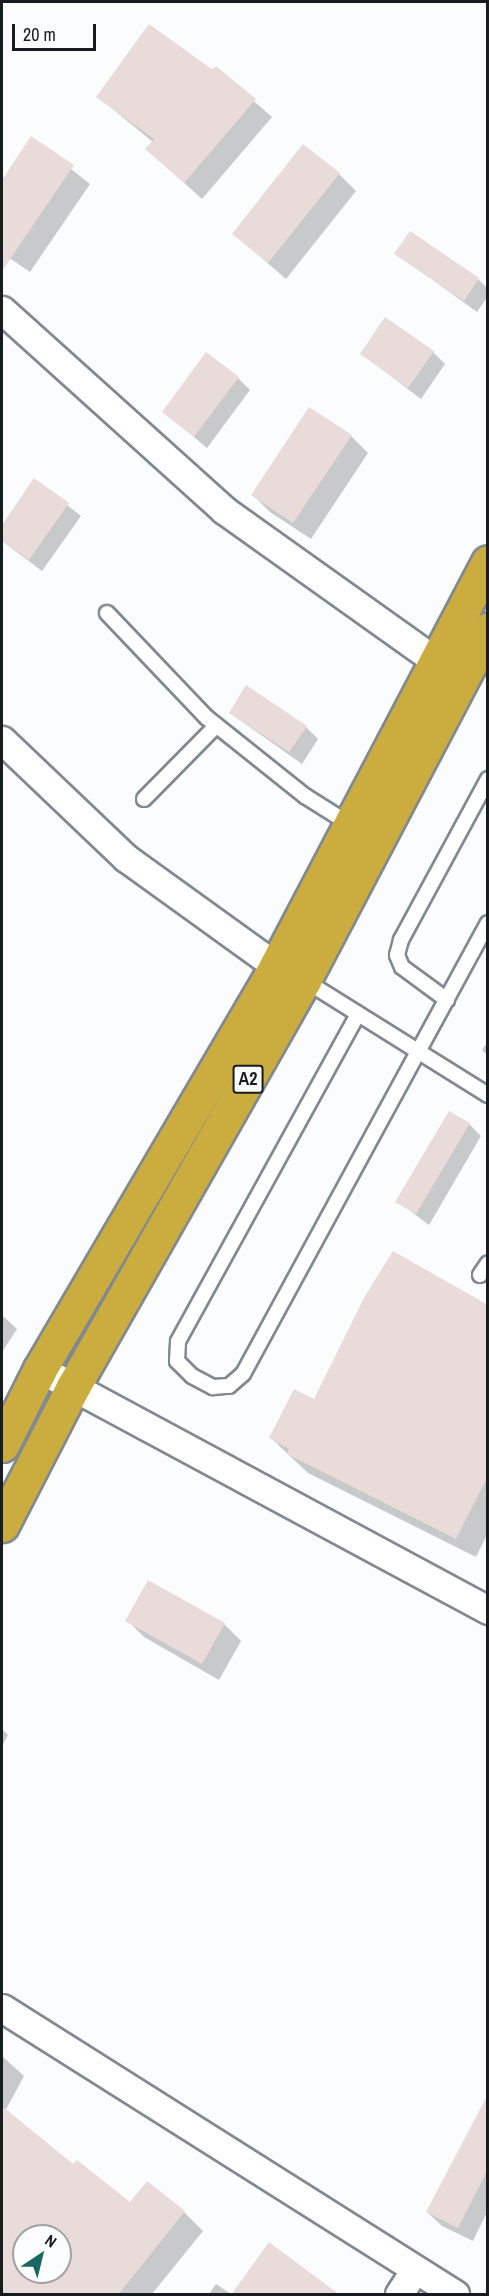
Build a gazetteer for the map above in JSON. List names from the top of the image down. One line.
{"streets":{"highway":["A2"]},"scale_bar":"20 m","north":"top right"}
